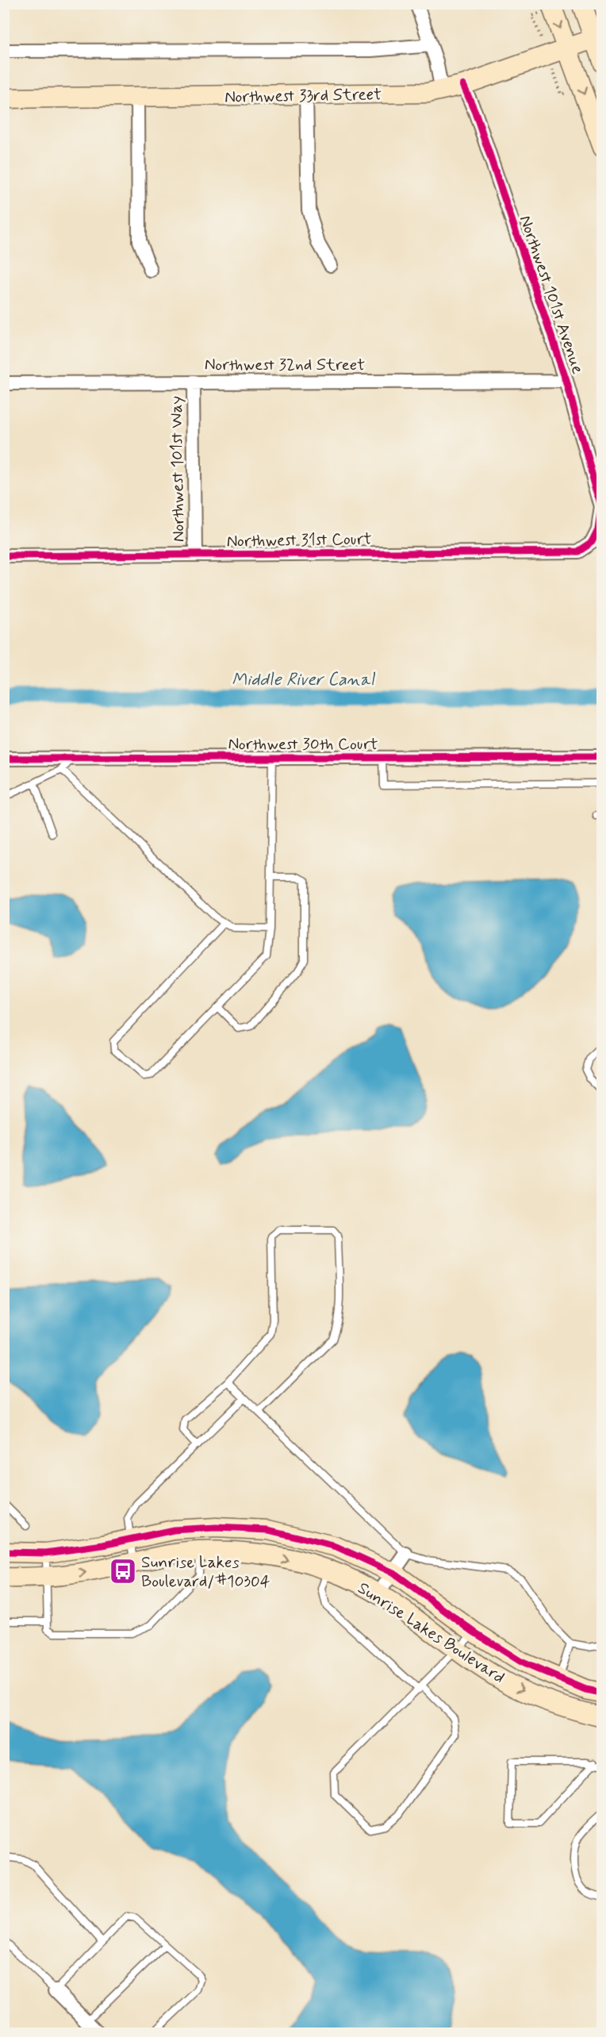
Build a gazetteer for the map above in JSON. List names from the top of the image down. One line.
{"streets":{"street":["Northwest 33rd Street","Northwest 101st Avenue","Northwest 32nd Street","Northwest 101st Way","Northwest 31st Court","Northwest 30th Court","Sunrise Lakes Boulevard"]},"crossings":[["Northwest 33rd Street","Northwest 101st Avenue"],["Northwest 101st Avenue","Northwest 32nd Street"],["Northwest 101st Avenue","Northwest 31st Court"],["Northwest 32nd Street","Northwest 101st Way"],["Northwest 101st Way","Northwest 31st Court"]],"water":["Middle River Canal"],"places":{"bus stop":["Sunrise Lakes Boulevard/#10304"]}}
